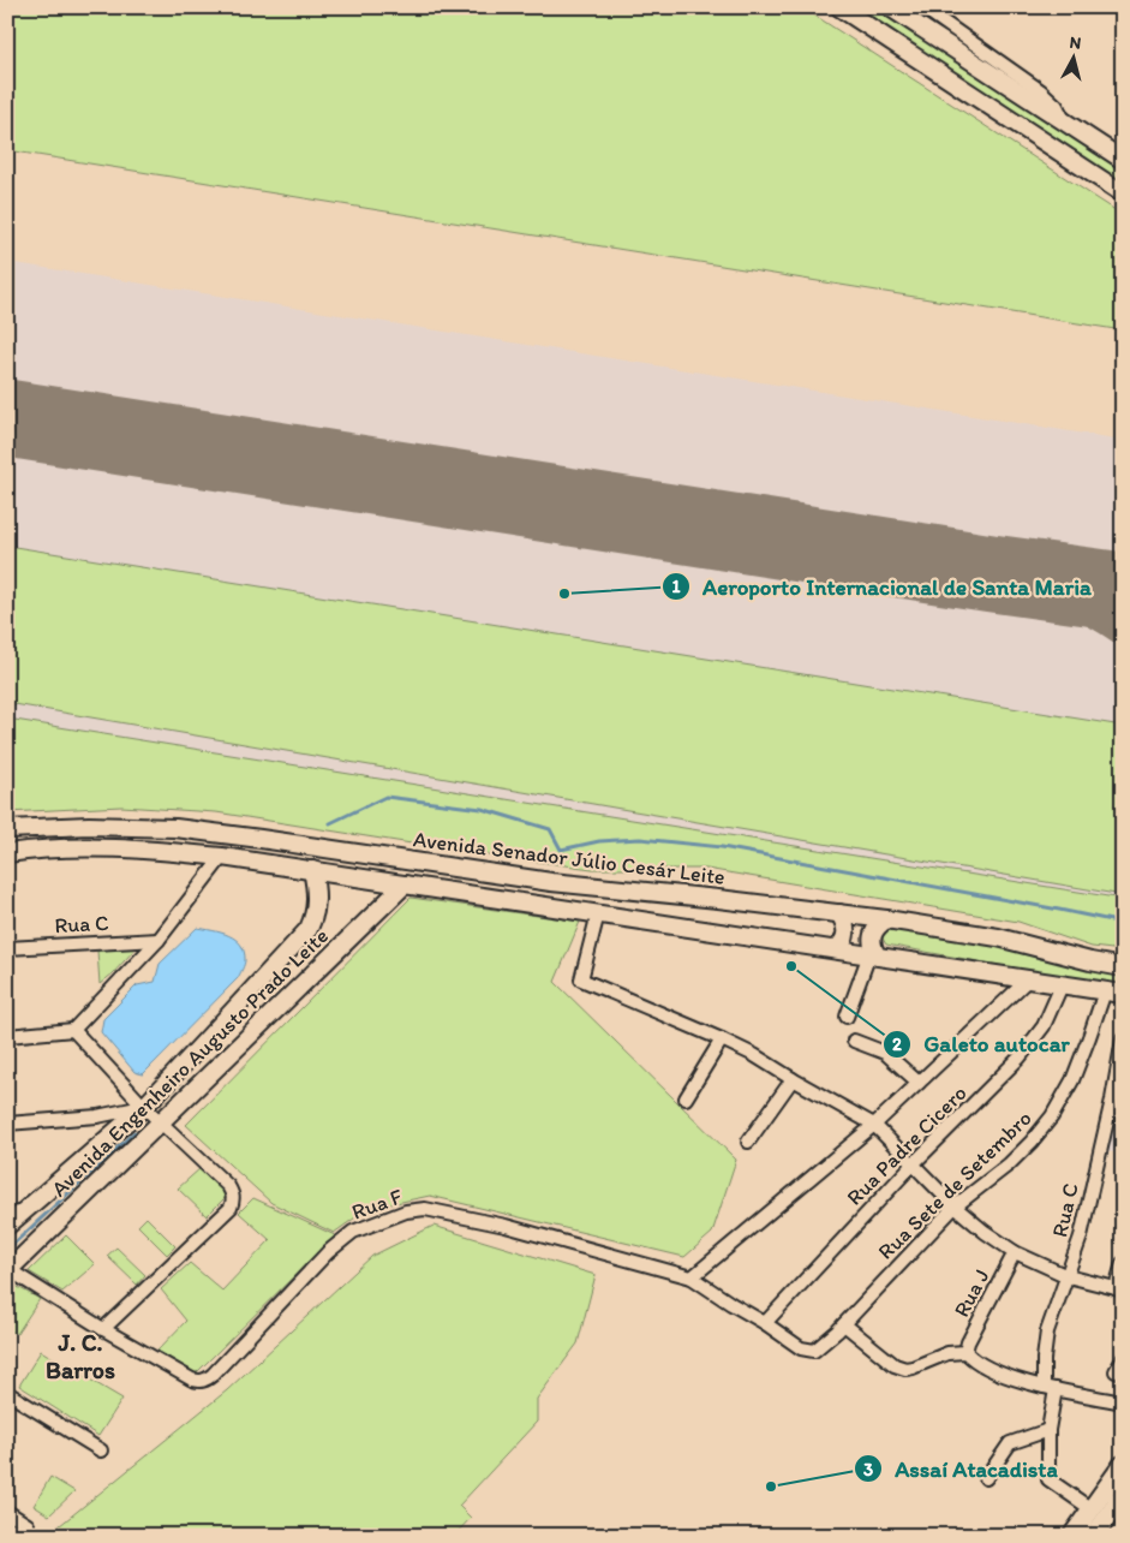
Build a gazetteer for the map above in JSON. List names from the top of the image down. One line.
{"streets":{"main road":["Avenida Senador Júlio Cesár Leite","Avenida Engenheiro Augusto Prado Leite"],"street":["Rua C","Rua Padre Cicero","Rua Sete de Setembro","Rua F","Rua J"]},"crossings":[["Rua Padre Cicero","Rua F"],["Rua Sete de Setembro","Rua F"]],"districts":["J. C. Barros"],"places":["Aeroporto Internacional de Santa Maria","Galeto autocar","Assaí Atacadista"],"north":"top"}
